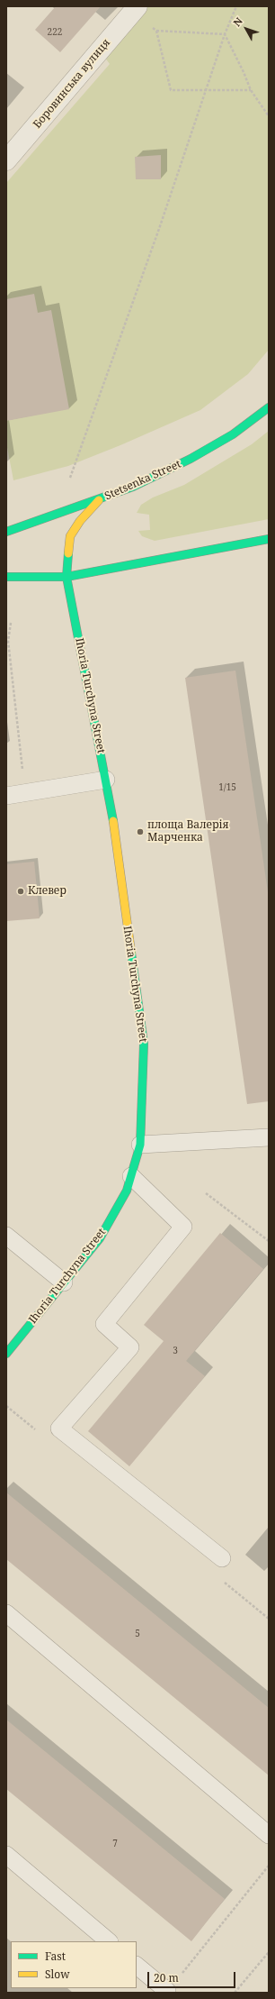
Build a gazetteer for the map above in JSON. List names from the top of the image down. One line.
{"streets":{"street":["Боровинська вулиця","Stetsenka Street","Ihoria Turchyna Street"]},"crossings":[["Stetsenka Street","Ihoria Turchyna Street"]],"places":["площа Валерія Марченка","Клевер"],"house_numbers":["222","1/15","3","5","7"],"legend":["Fast","Slow"],"scale_bar":"20 m","north":"top left"}
